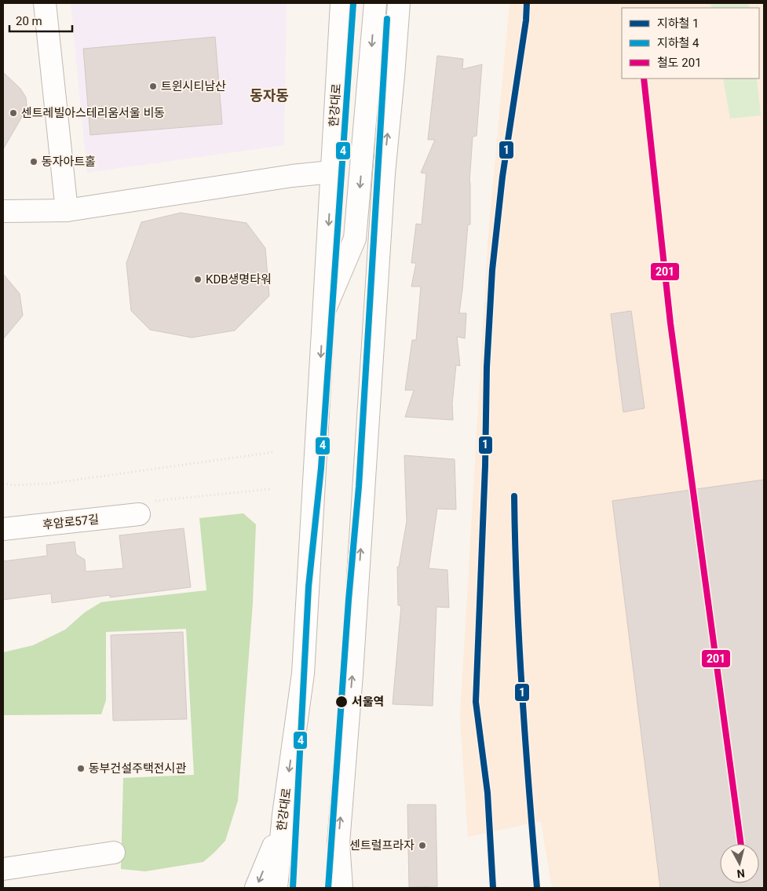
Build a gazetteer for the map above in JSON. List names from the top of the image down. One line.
{"streets":{"main road":["한강대로","후암로57길"]},"districts":["동자동"],"places":["트윈시티남산","센트레빌아스테리움서울 비동","동자아트홀","KDB생명타워","서울역","동부건설주택전시관","센트럴프라자"],"lines":["metro line 1","metro line 4","rail line 201"],"legend":["지하철 1","지하철 4","철도 201"],"scale_bar":"20 m","north":"bottom"}
